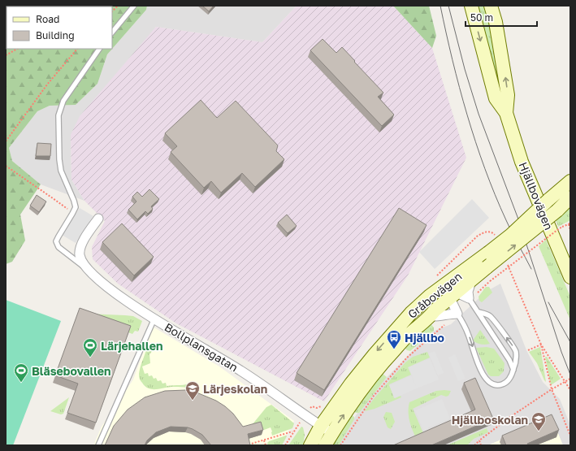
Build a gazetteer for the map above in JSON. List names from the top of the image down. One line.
{"streets":{"main road":["Hjällbovägen","Gråbovägen"],"street":["Bollplansgatan"]},"crossings":[["Gråbovägen","Bollplansgatan"]],"places":{"bus stop":["Hjällbo"],"sports":["Lärjehallen","Bläsebovallen"],"school or university":["Lärjeskolan","Hjällboskolan"]},"legend":["Road","Building"],"scale_bar":"50 m"}
